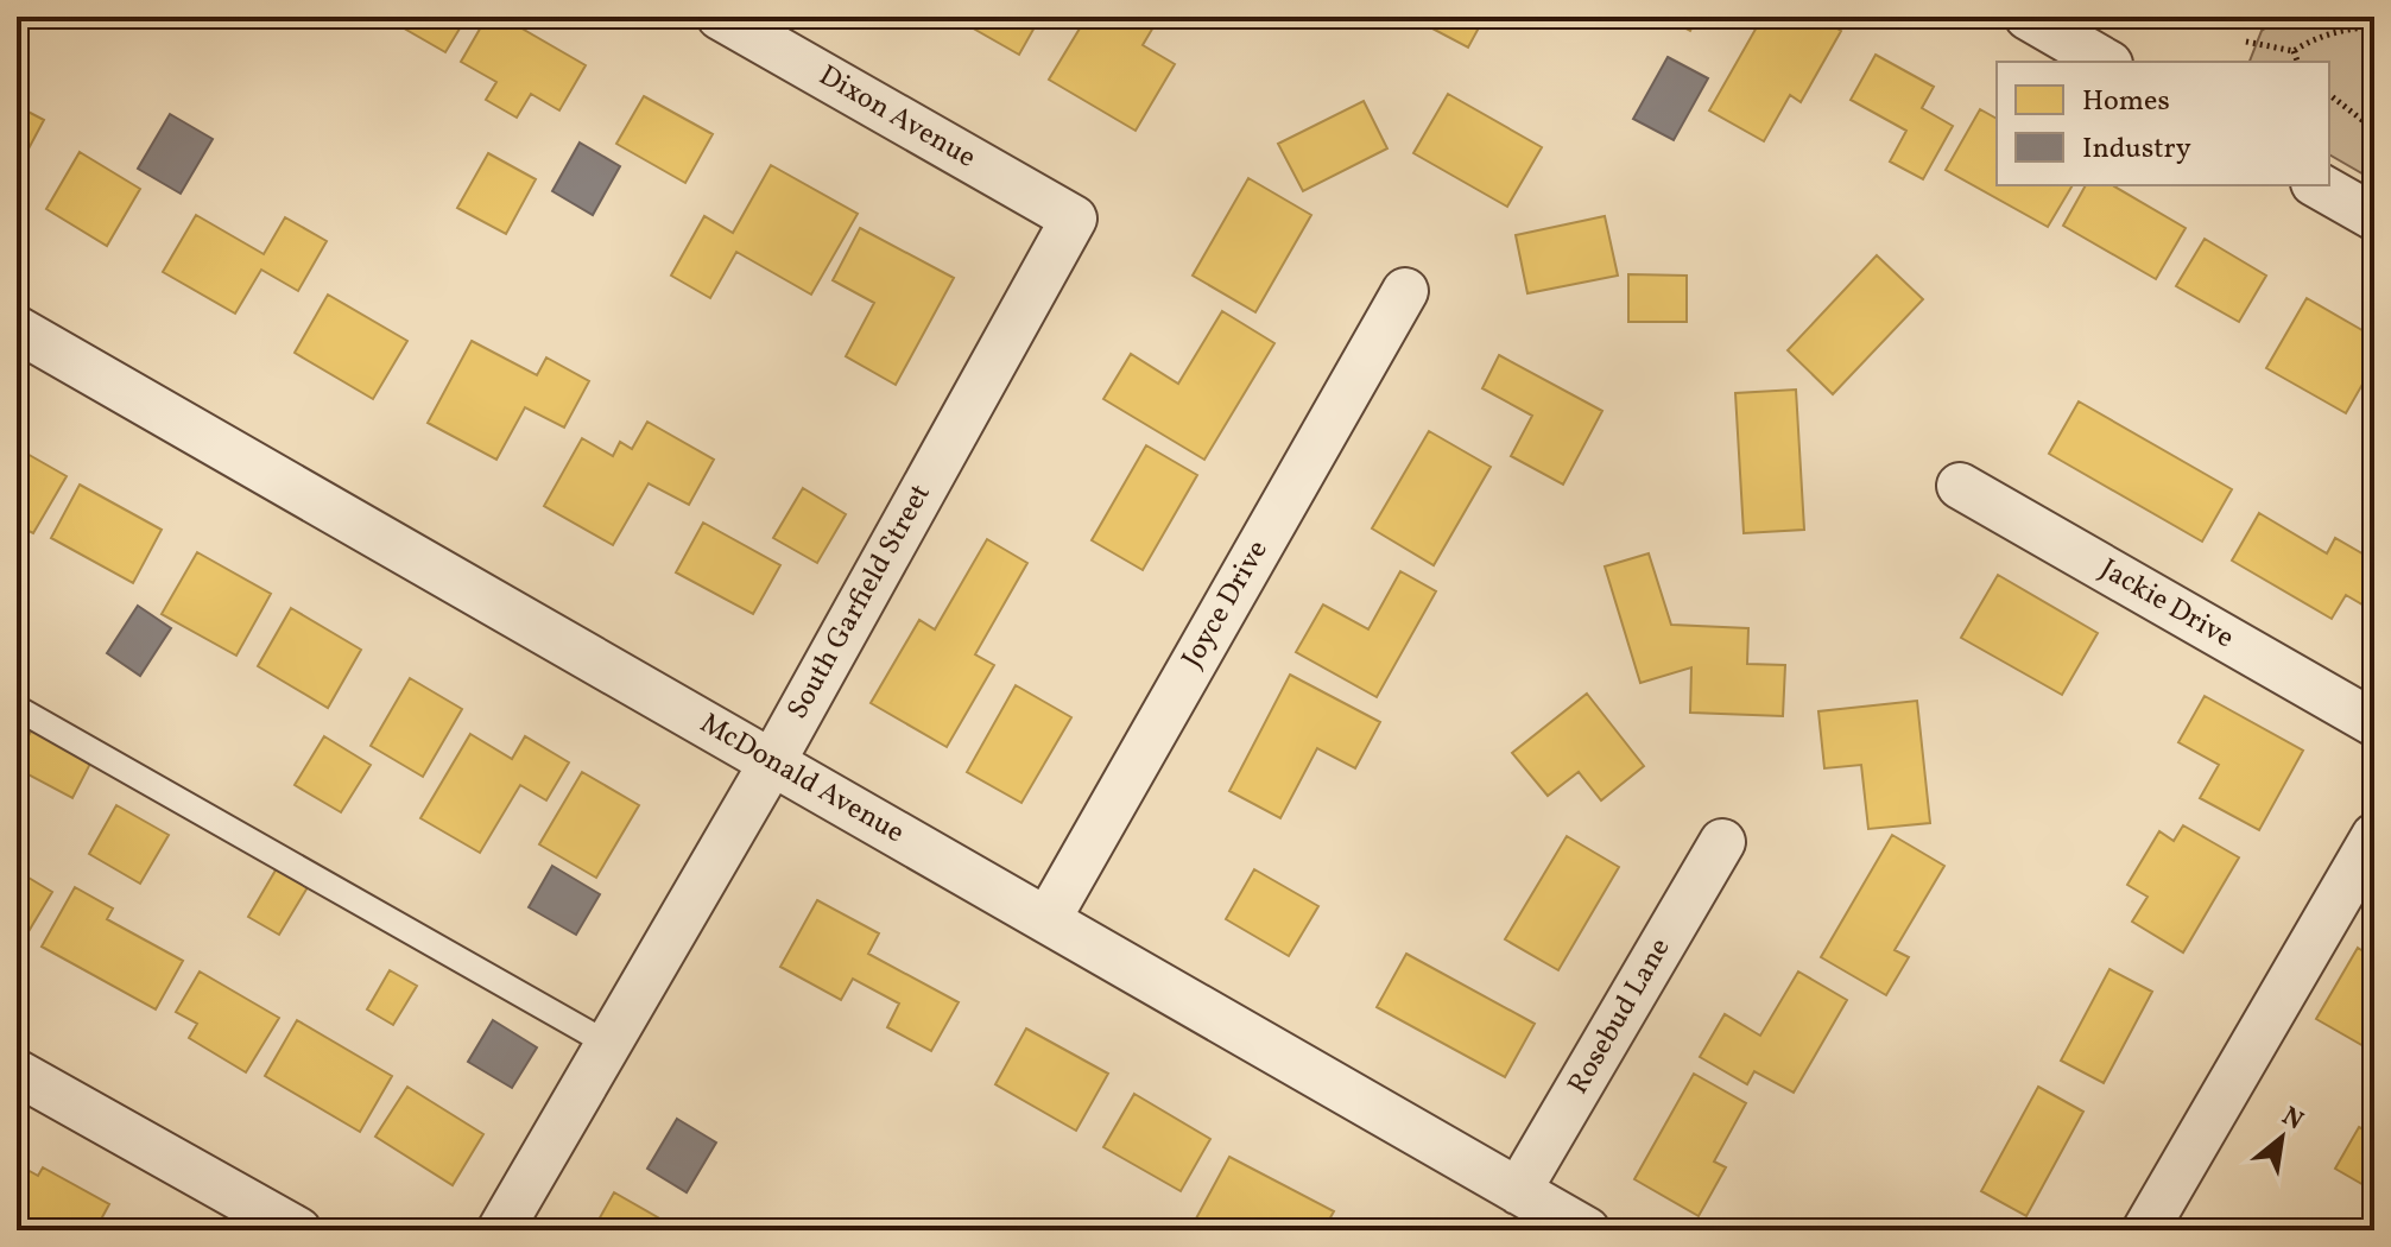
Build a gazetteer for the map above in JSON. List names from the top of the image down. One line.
{"streets":{"street":["Dixon Avenue","South Garfield Street","Joyce Drive","Jackie Drive","McDonald Avenue","Rosebud Lane"]},"crossings":[["Dixon Avenue","South Garfield Street"],["South Garfield Street","McDonald Avenue"],["Joyce Drive","McDonald Avenue"],["McDonald Avenue","Rosebud Lane"]],"legend":["Homes","Industry"],"north":"top right"}
